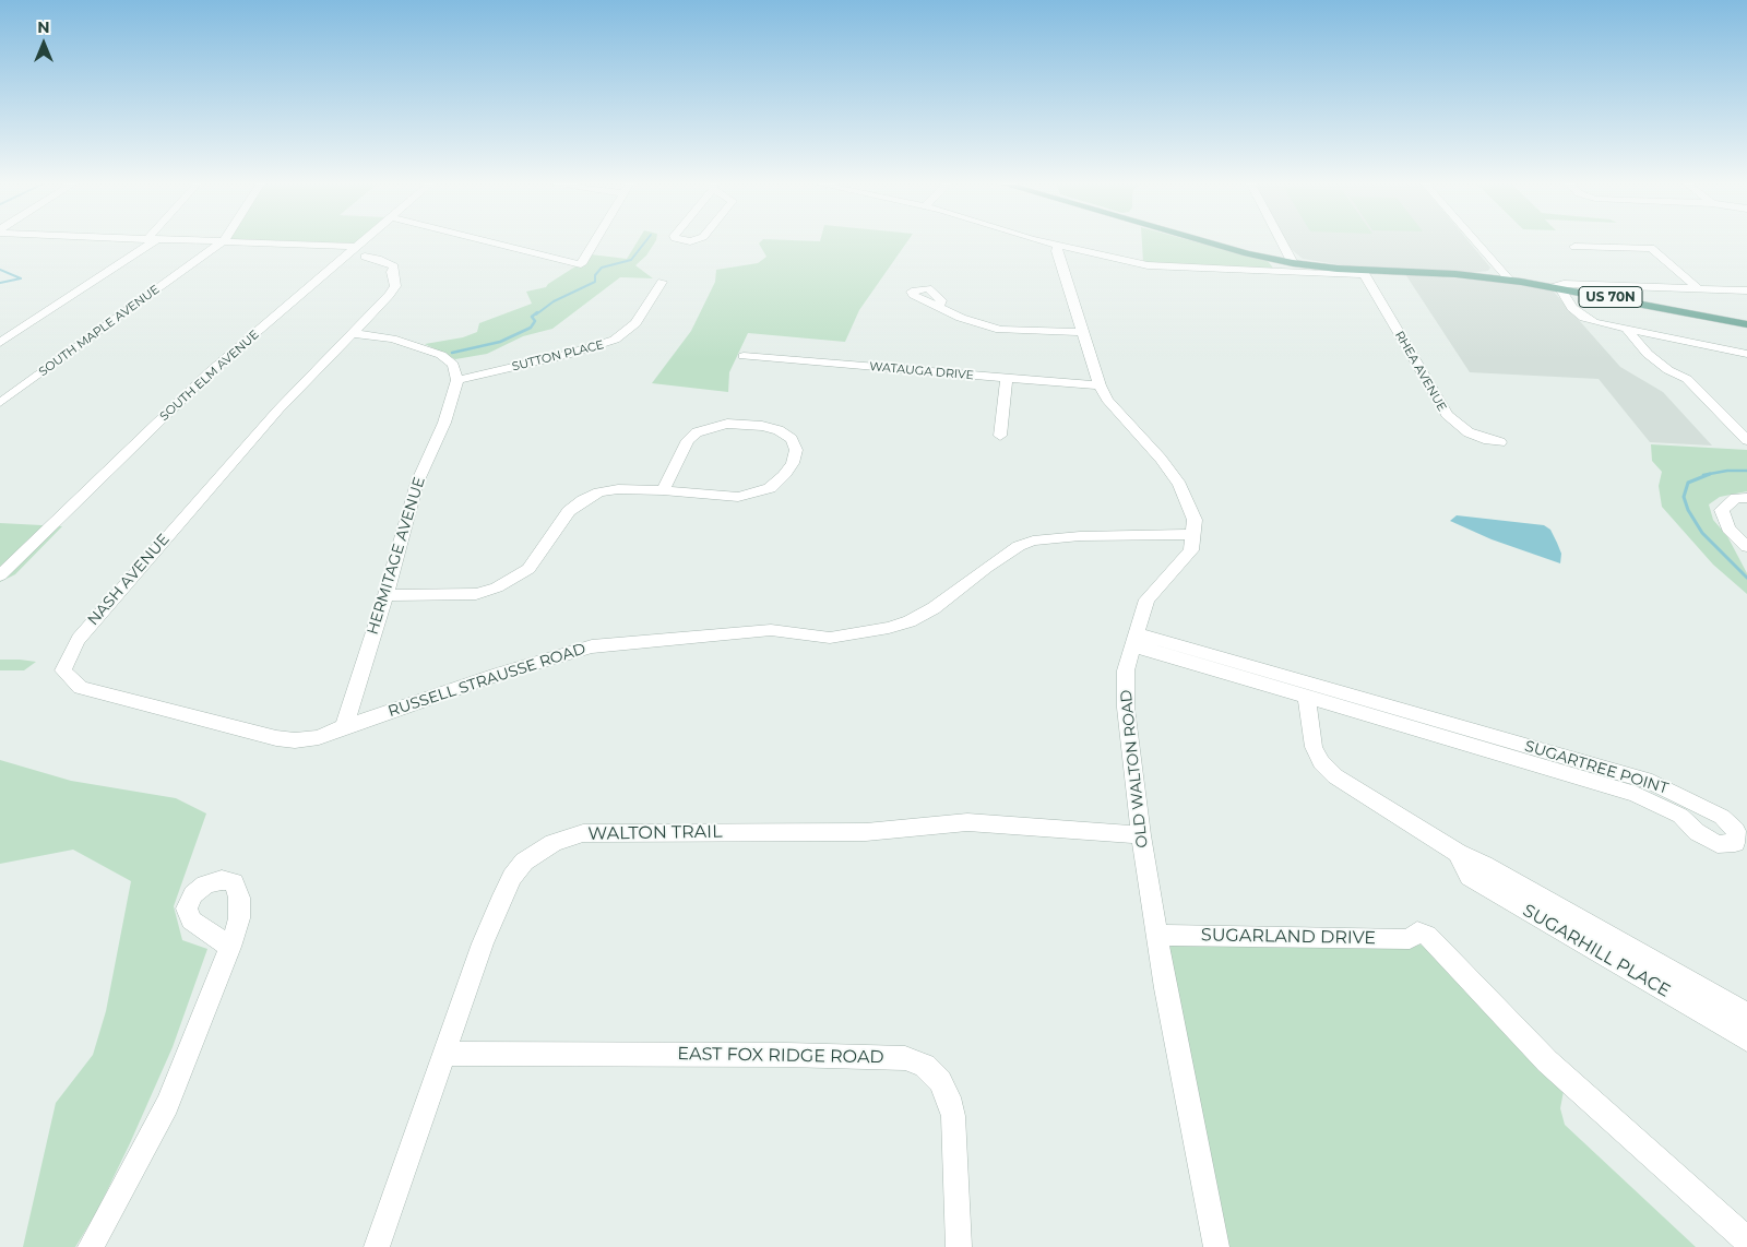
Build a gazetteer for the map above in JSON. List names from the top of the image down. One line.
{"streets":{"main road":["US 70N"],"street":["SOUTH MAPLE AVENUE","SUTTON PLACE","WATAUGA DRIVE","RHEA AVENUE","SOUTH ELM AVENUE","HERMITAGE AVENUE","NASH AVENUE","RUSSELL STRAUSSE ROAD","SUGARTREE POINT","OLD WALTON ROAD","WALTON TRAIL","SUGARLAND DRIVE","SUGARHILL PLACE","EAST FOX RIDGE ROAD"]},"crossings":[["US 70N","RHEA AVENUE"],["SUTTON PLACE","HERMITAGE AVENUE"],["SOUTH ELM AVENUE","NASH AVENUE"],["HERMITAGE AVENUE","NASH AVENUE"],["HERMITAGE AVENUE","RUSSELL STRAUSSE ROAD"],["NASH AVENUE","RUSSELL STRAUSSE ROAD"],["RUSSELL STRAUSSE ROAD","OLD WALTON ROAD"],["SUGARTREE POINT","OLD WALTON ROAD"],["SUGARTREE POINT","SUGARHILL PLACE"],["OLD WALTON ROAD","WALTON TRAIL"],["OLD WALTON ROAD","SUGARLAND DRIVE"],["WALTON TRAIL","EAST FOX RIDGE ROAD"]],"north":"top"}
